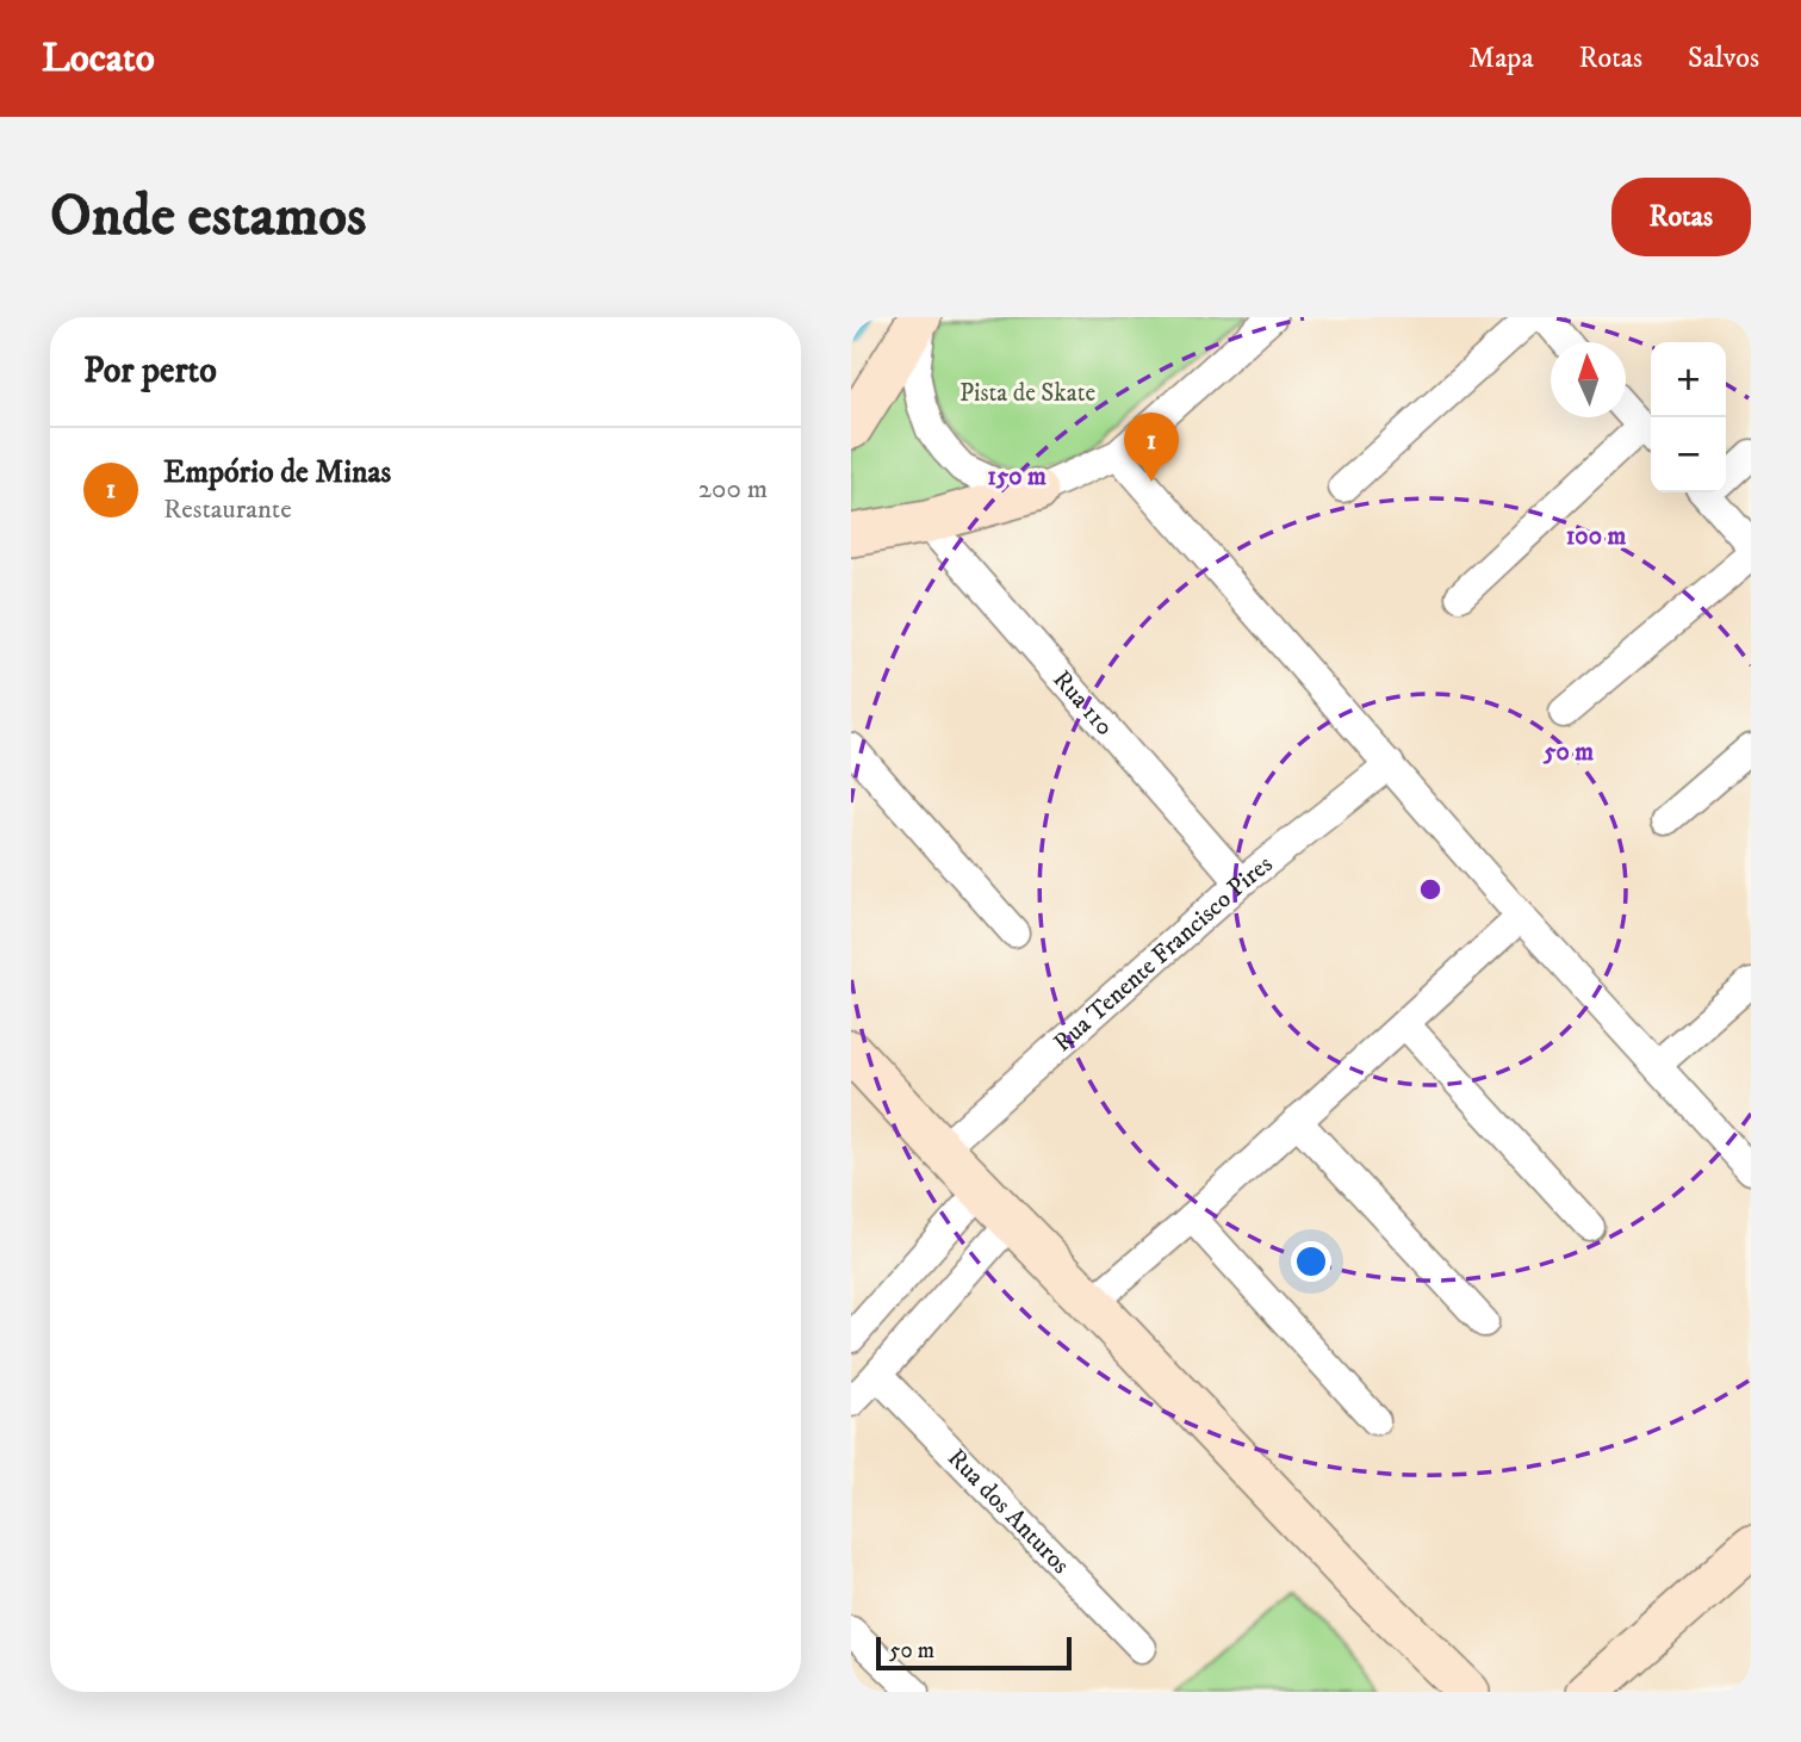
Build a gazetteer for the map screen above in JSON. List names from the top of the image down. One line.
{"streets":{"street":["Rua 110","Rua Tenente Francisco Pires","Rua dos Anturos"]},"crossings":[["Rua 110","Rua Tenente Francisco Pires"]],"parks":["Pista de Skate"],"scale_bar":"50 m","north":"top","page":{"header":"Locato","nav":["Mapa","Rotas","Salvos"],"buttons":"Rotas","title":"Onde estamos","heading":"Por perto","map_buttons":["+","−"],"pins":"1","list":[{"mark":"1","name":"Empório de Minas","note":"Restaurante","value":"200 m"}],"scale":"50 m"},"rings":["150 m","100 m","50 m"]}
